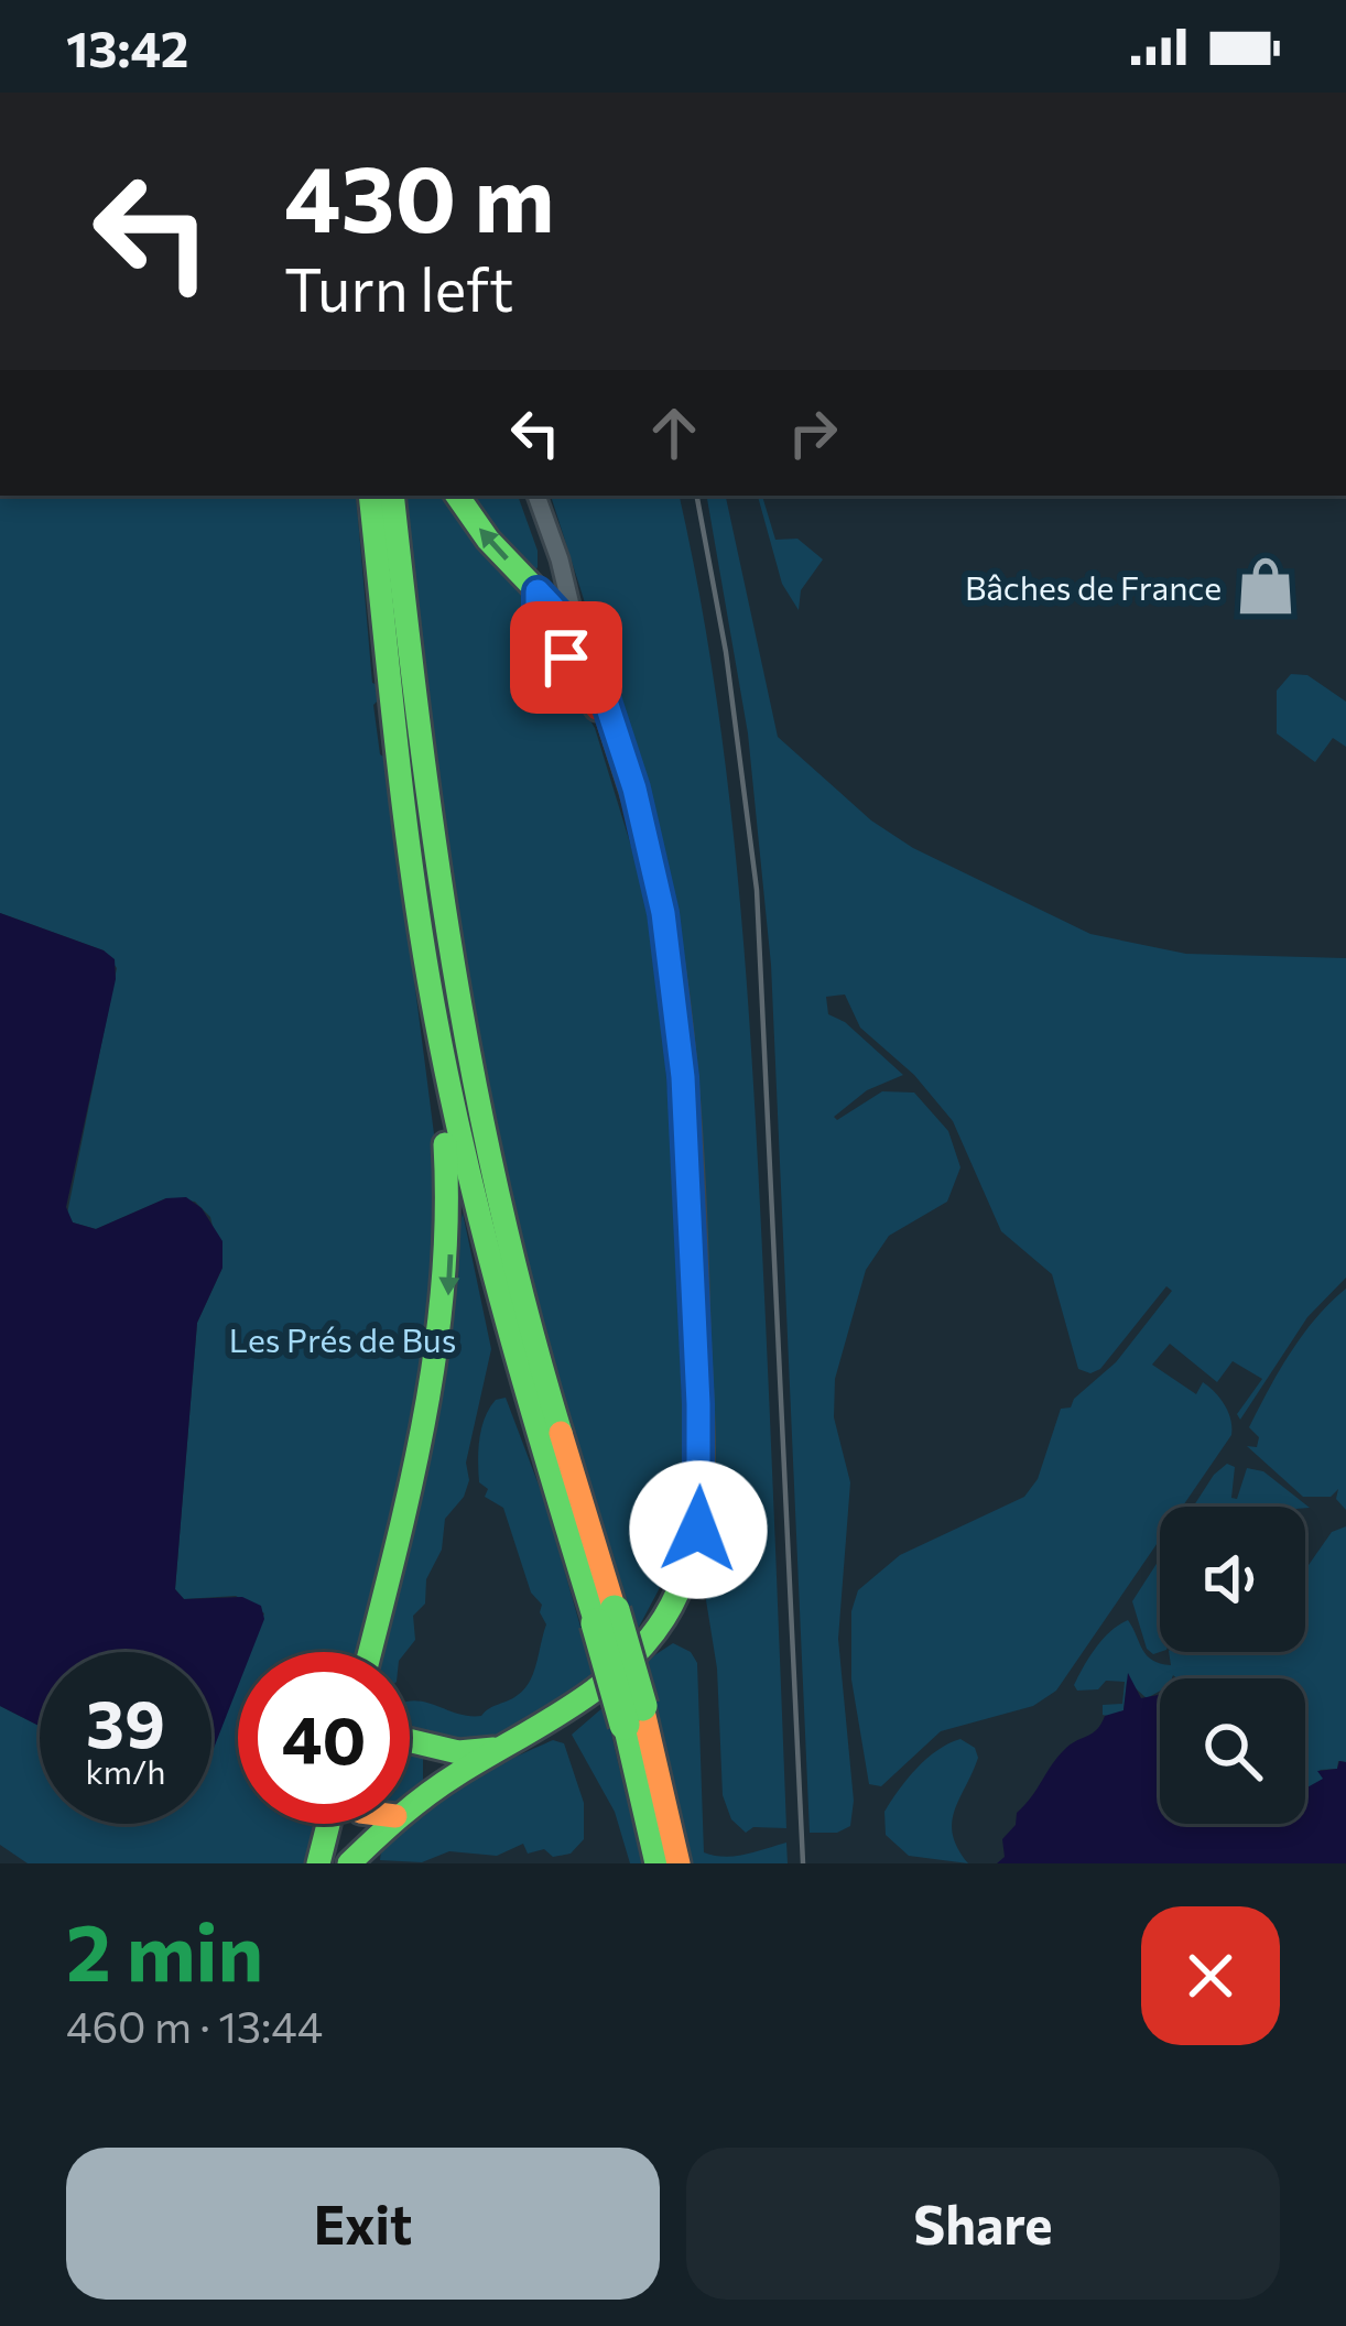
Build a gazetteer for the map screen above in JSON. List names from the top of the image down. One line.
{"parks":["Les Prés de Bus"],"places":{"shop":["Bâches de France"]},"page":{"status":"13:42","turn":["430 m","Turn left"],"speed":"39 km/h","limit":"40","heading":["2 min","460 m · 13:44"],"buttons":["Exit","Share"]}}
